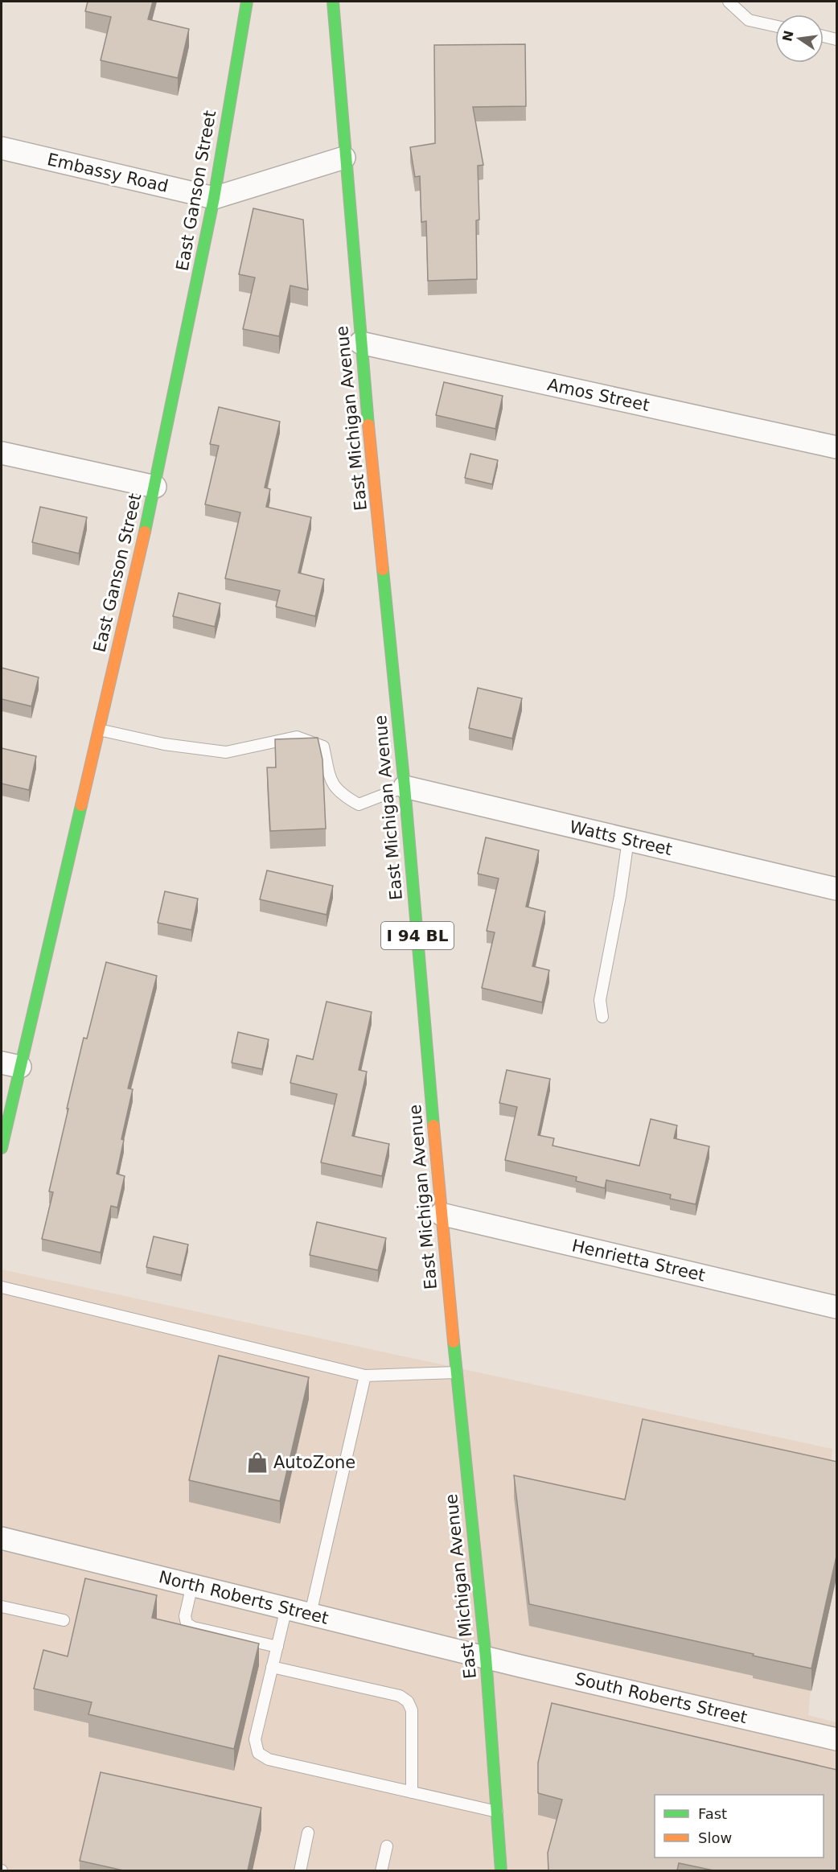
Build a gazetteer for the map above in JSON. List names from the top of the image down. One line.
{"streets":{"main road":["East Ganson Street","East Michigan Avenue","I 94 BL"],"street":["Embassy Road","Amos Street","Watts Street","Henrietta Street","North Roberts Street","South Roberts Street"]},"crossings":[["Embassy Road","East Ganson Street"],["Amos Street","East Michigan Avenue"],["East Michigan Avenue","Watts Street"],["East Michigan Avenue","Henrietta Street"],["East Michigan Avenue","North Roberts Street"],["East Michigan Avenue","South Roberts Street"],["North Roberts Street","South Roberts Street"]],"places":{"shop":["AutoZone"]},"legend":["Fast","Slow"],"north":"left"}
